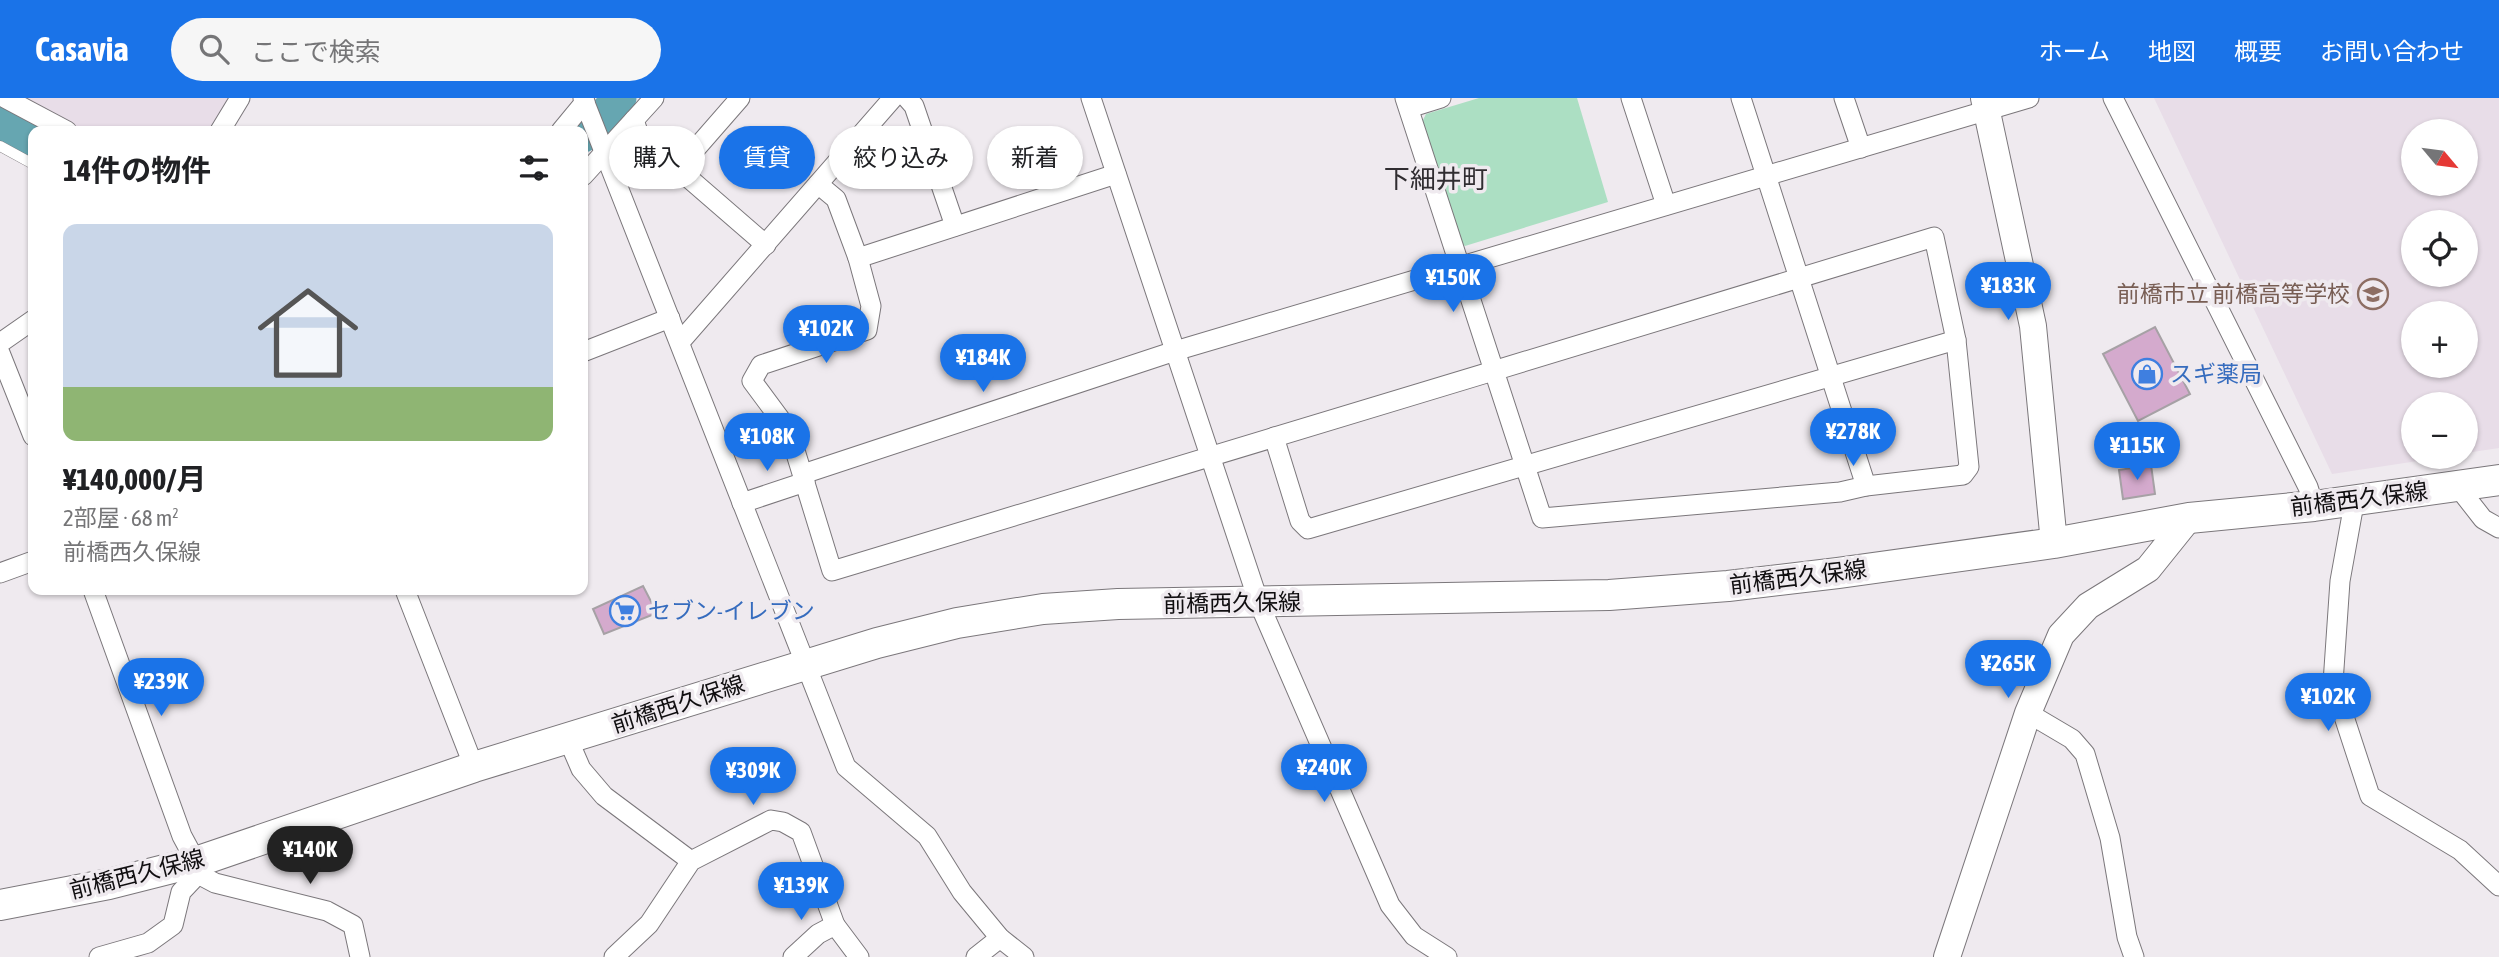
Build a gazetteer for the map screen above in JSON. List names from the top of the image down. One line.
{"streets":{"main road":["前橋西久保線"]},"districts":["下細井町"],"places":{"school or university":["前橋市立 前橋高等学校"],"shop":["スギ薬局"],"supermarket":["セブン-イレブン"]},"north":"bottom right","page":{"header":"Casavia","search":"ここで検索","nav":["ホーム","地図","概要","お問い合わせ"],"map_buttons":["+","−"],"chip":["購入","賃貸","絞り込み","新着"],"heading":"14件の物件","list":[{"name":"¥140,000/月","note":"2部屋 · 68 m² · 前橋西久保線"}],"price":["¥150K","¥183K","¥102K","¥184K","¥278K","¥108K","¥115K","¥265K","¥239K","¥102K","¥240K","¥309K","¥140K","¥139K"]}}
